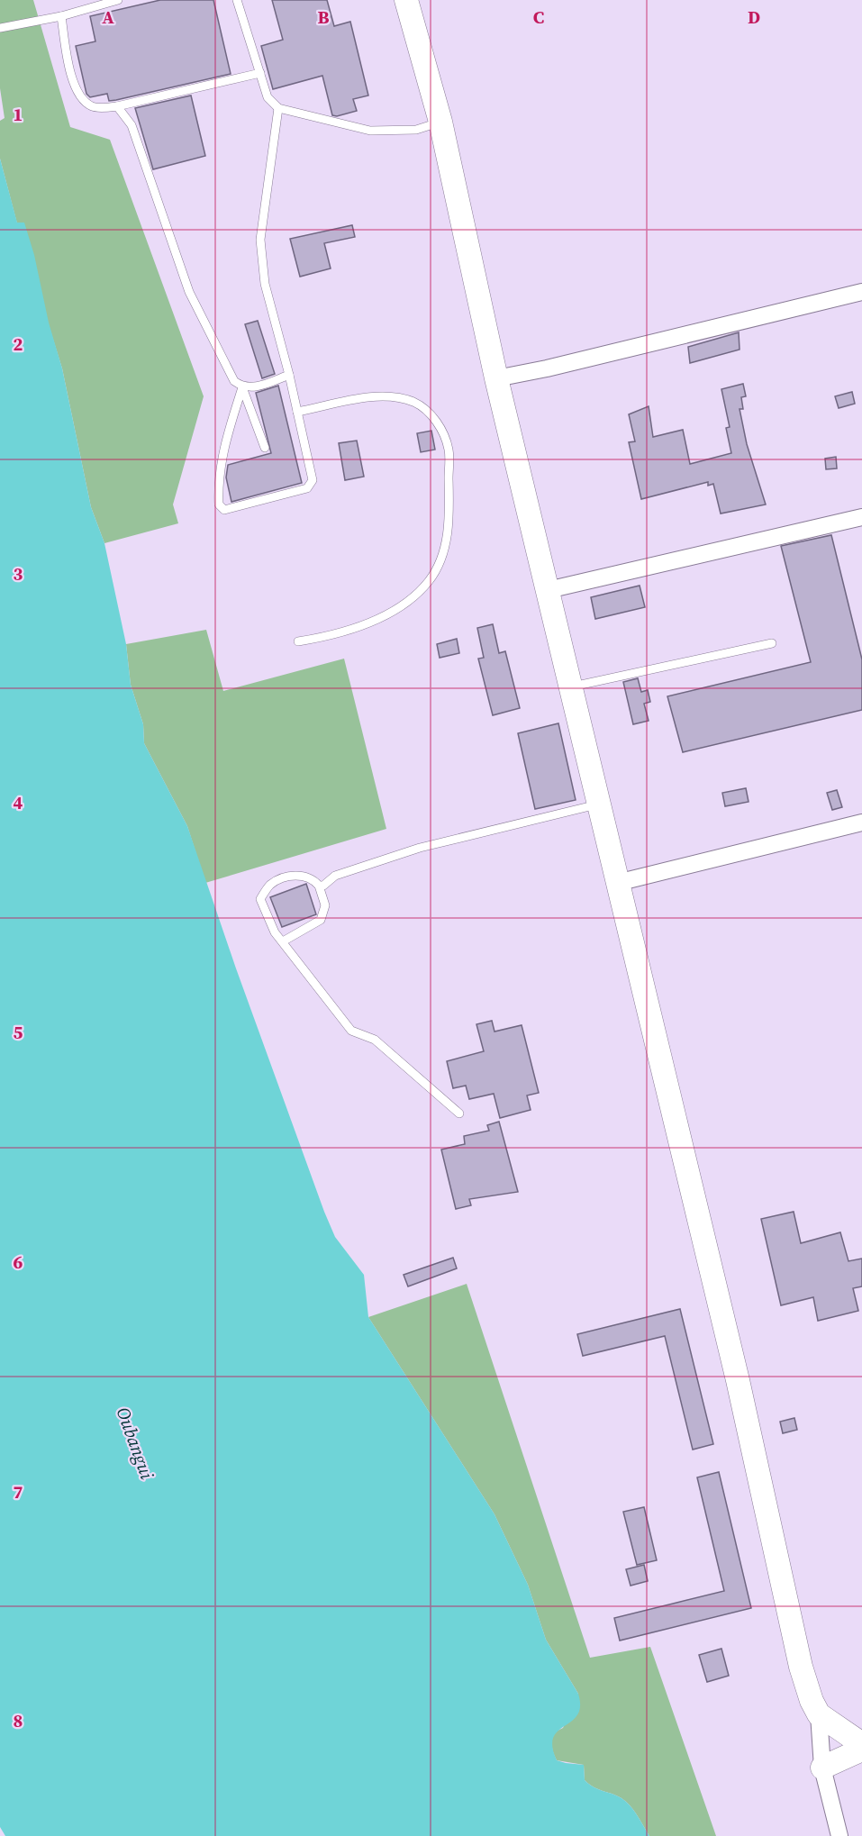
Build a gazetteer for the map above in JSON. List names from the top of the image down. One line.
{"water":["Oubangui"],"grid":{"columns":["A","B","C","D"],"rows":["1","2","3","4","5","6","7","8"]}}
